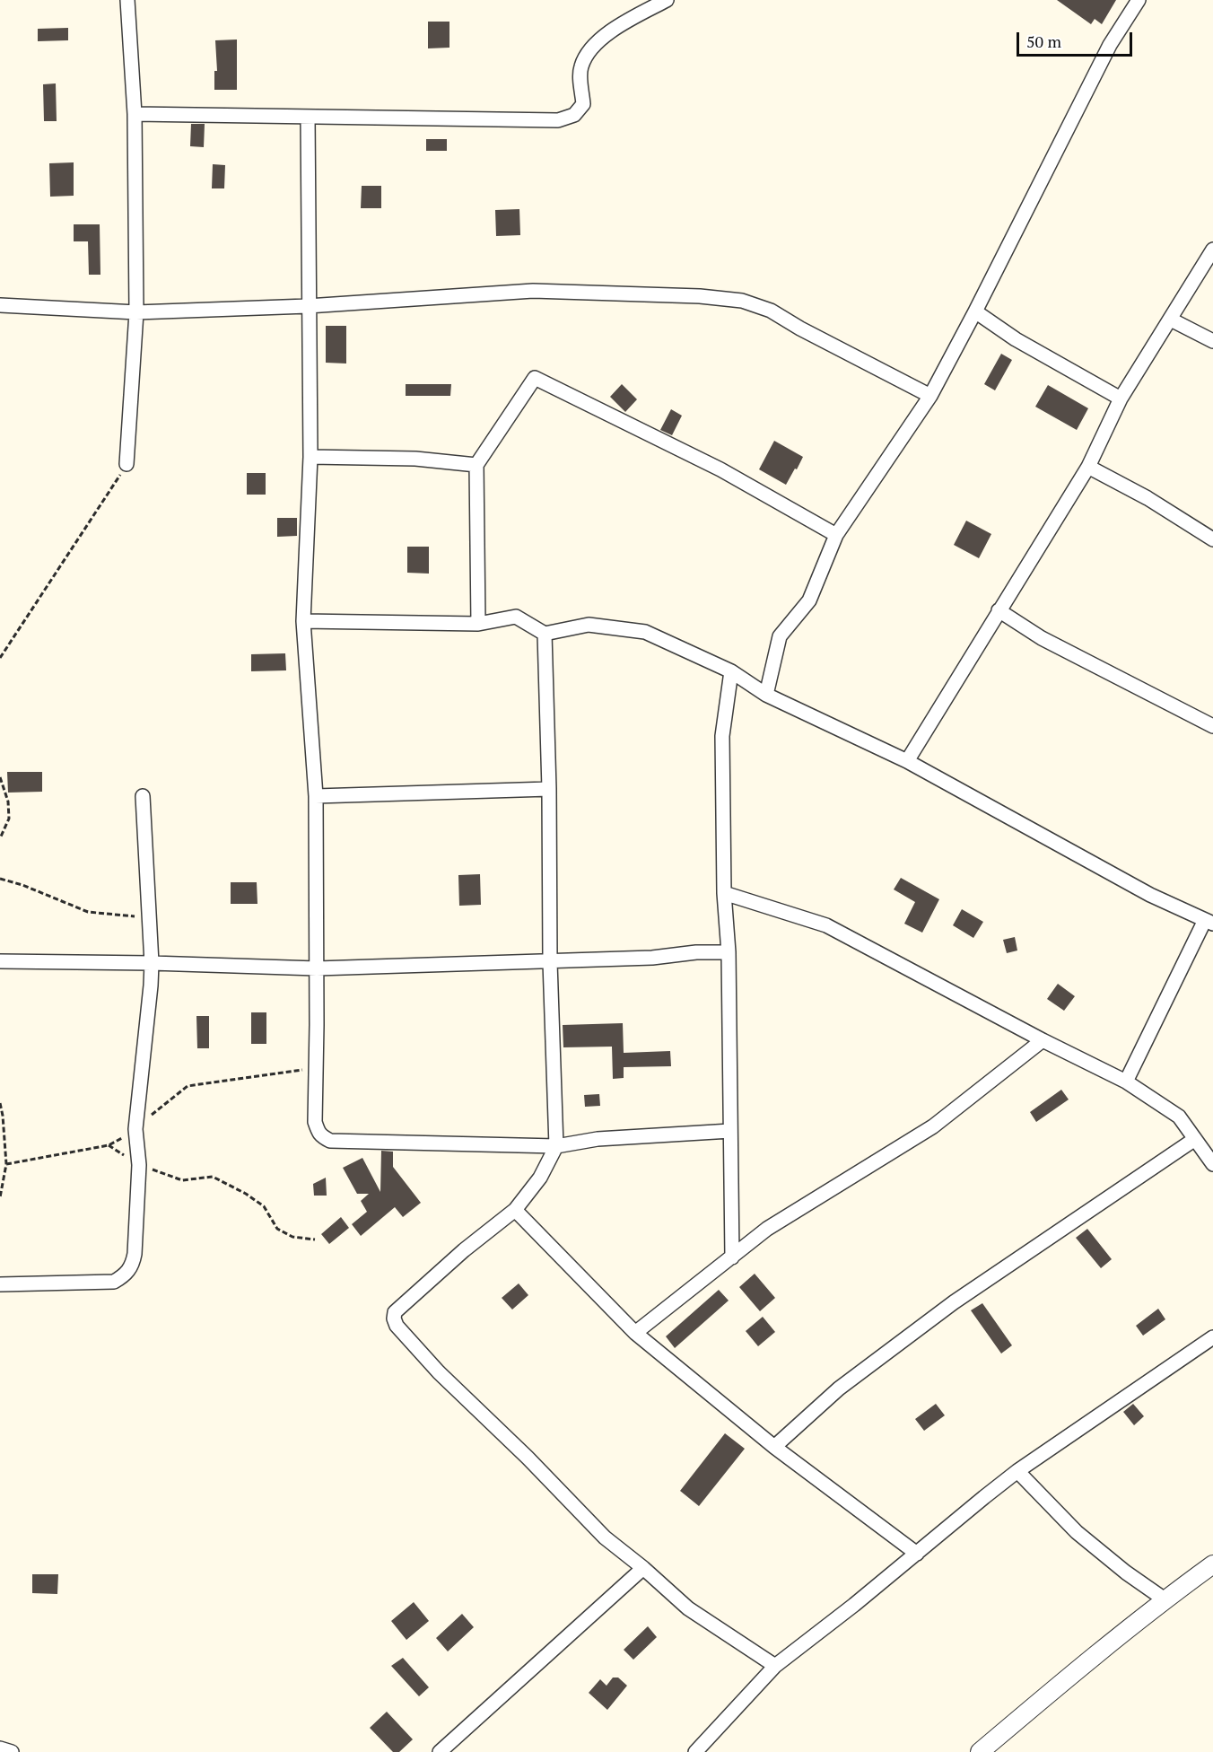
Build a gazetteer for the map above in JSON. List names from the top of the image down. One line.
{"scale_bar":"50 m"}
